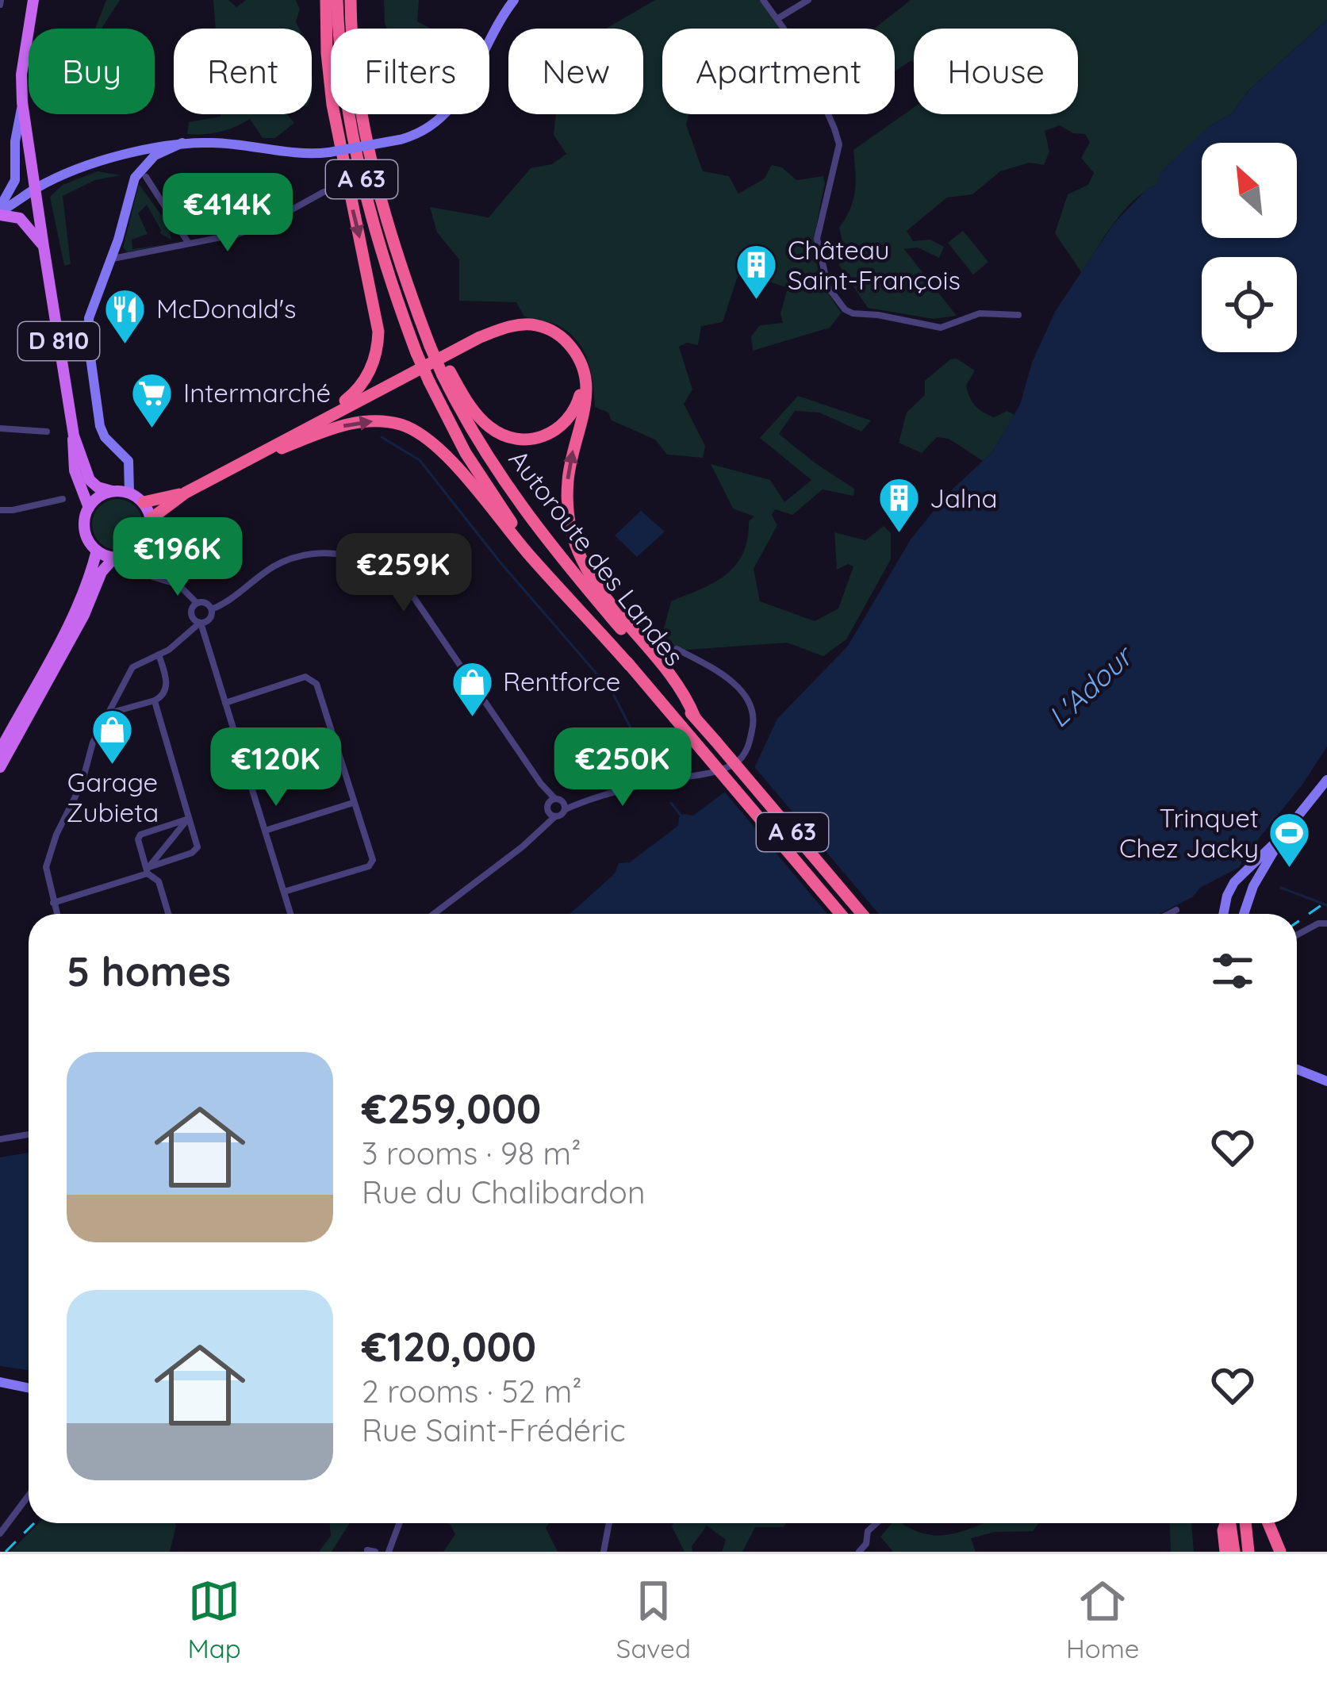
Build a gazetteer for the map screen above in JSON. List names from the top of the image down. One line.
{"streets":{"highway":["A 63","Autoroute des Landes"],"main road":["D 810"]},"water":["L'Adour"],"places":{"building":["Château Saint-François","Jalna"],"restaurant":["McDonald's"],"supermarket":["Intermarché"],"shop":["Rentforce","Garage Zubieta"],"sports":["Trinquet Chez Jacky"]},"north":"top left","page":{"chip":["Buy","Rent","Filters","New","Apartment","House"],"price":["€414K","€196K","€259K","€120K","€250K"],"heading":"5 homes","list":[{"name":"€259,000","note":"3 rooms · 98 m² · Rue du Chalibardon"},{"name":"€120,000","note":"2 rooms · 52 m² · Rue Saint-Frédéric"}],"tabs":["Map","Saved","Home"]}}
